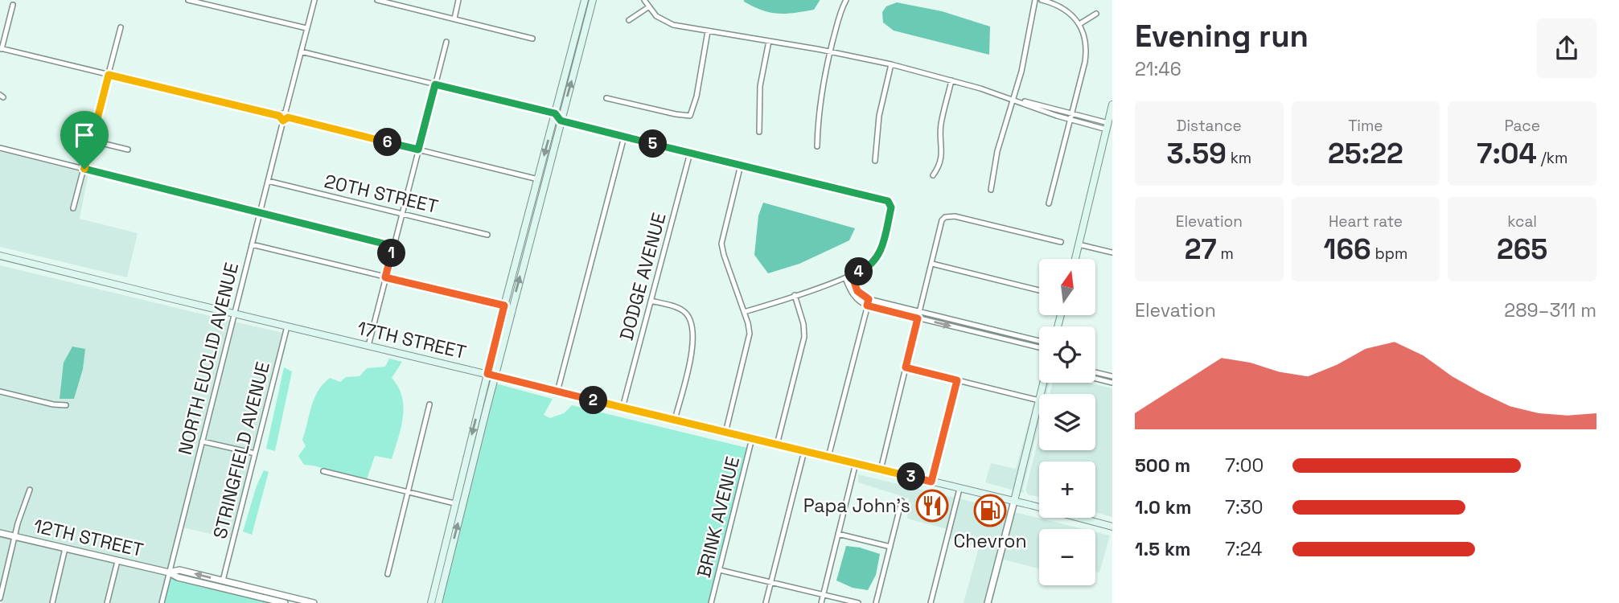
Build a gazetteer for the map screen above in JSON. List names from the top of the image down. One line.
{"streets":{"main road":["17TH STREET"],"street":["20TH STREET","DODGE AVENUE","NORTH EUCLID AVENUE","STRINGFIELD AVENUE","BRINK AVENUE","12TH STREET"]},"crossings":[["20TH STREET","NORTH EUCLID AVENUE"],["DODGE AVENUE","17TH STREET"],["17TH STREET","NORTH EUCLID AVENUE"],["17TH STREET","STRINGFIELD AVENUE"],["17TH STREET","BRINK AVENUE"],["NORTH EUCLID AVENUE","12TH STREET"],["STRINGFIELD AVENUE","12TH STREET"]],"places":{"restaurant":["Papa John's"],"fuel station":["Chevron"]},"north":"top","page":{"heading":["Evening run","21:46"],"stats":[["Distance","3.59 km"],["Time","25:22"],["Pace","7:04 /km"],["Elevation","27 m"],["Heart rate","166 bpm"],["kcal","265"]],"pins":["6","5","1","4","2","3"],"map_buttons":["+","−"],"chart":["Elevation","289–311 m"],"list":[{"name":"500 m","note":"7:00"},{"name":"1.0 km","note":"7:30"},{"name":"1.5 km","note":"7:24"}]}}
